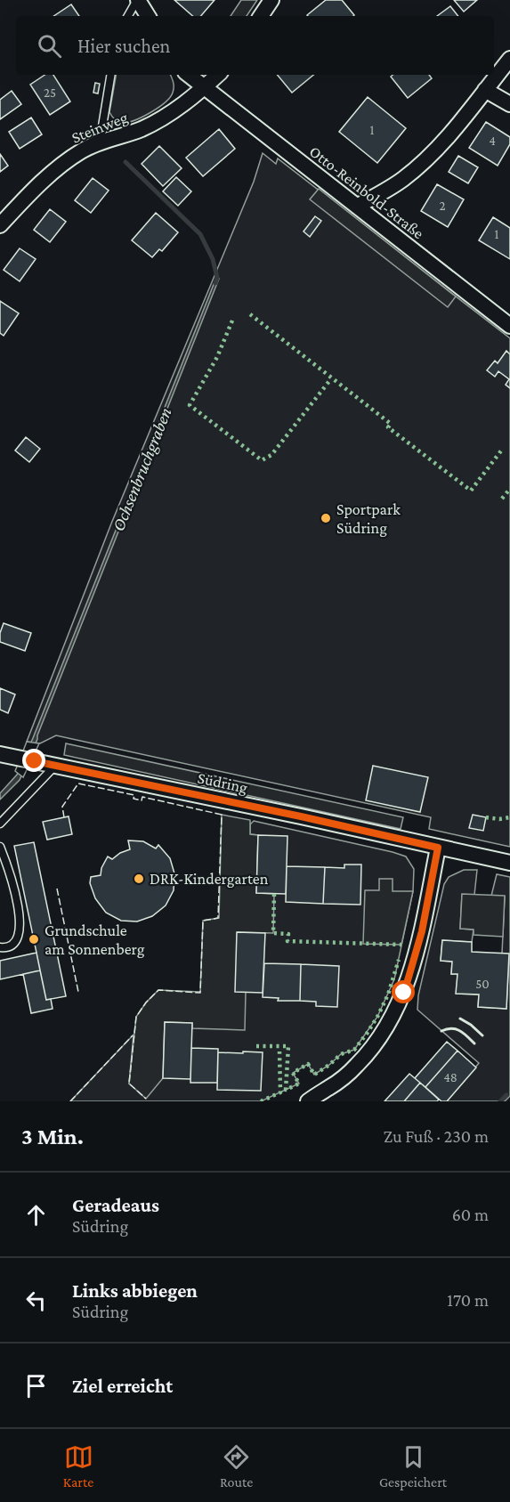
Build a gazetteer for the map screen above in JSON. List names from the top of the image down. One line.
{"streets":{"street":["Steinweg","Otto-Reinbold-Straße","Südring"]},"crossings":[["Steinweg","Otto-Reinbold-Straße"]],"water":["Ochsenbruchgraben"],"places":["Sportpark Südring","DRK-Kindergarten","Grundschule am Sonnenberg"],"house_numbers":["25","1","4","2","1","50","48"],"page":{"search":"Hier suchen","heading":["3 Min.","Zu Fuß · 230 m"],"list":[["Geradeaus","Südring","60 m"],["Links abbiegen","Südring","170 m"],"Ziel erreicht"],"nav":["Karte","Route","Gespeichert"]}}
